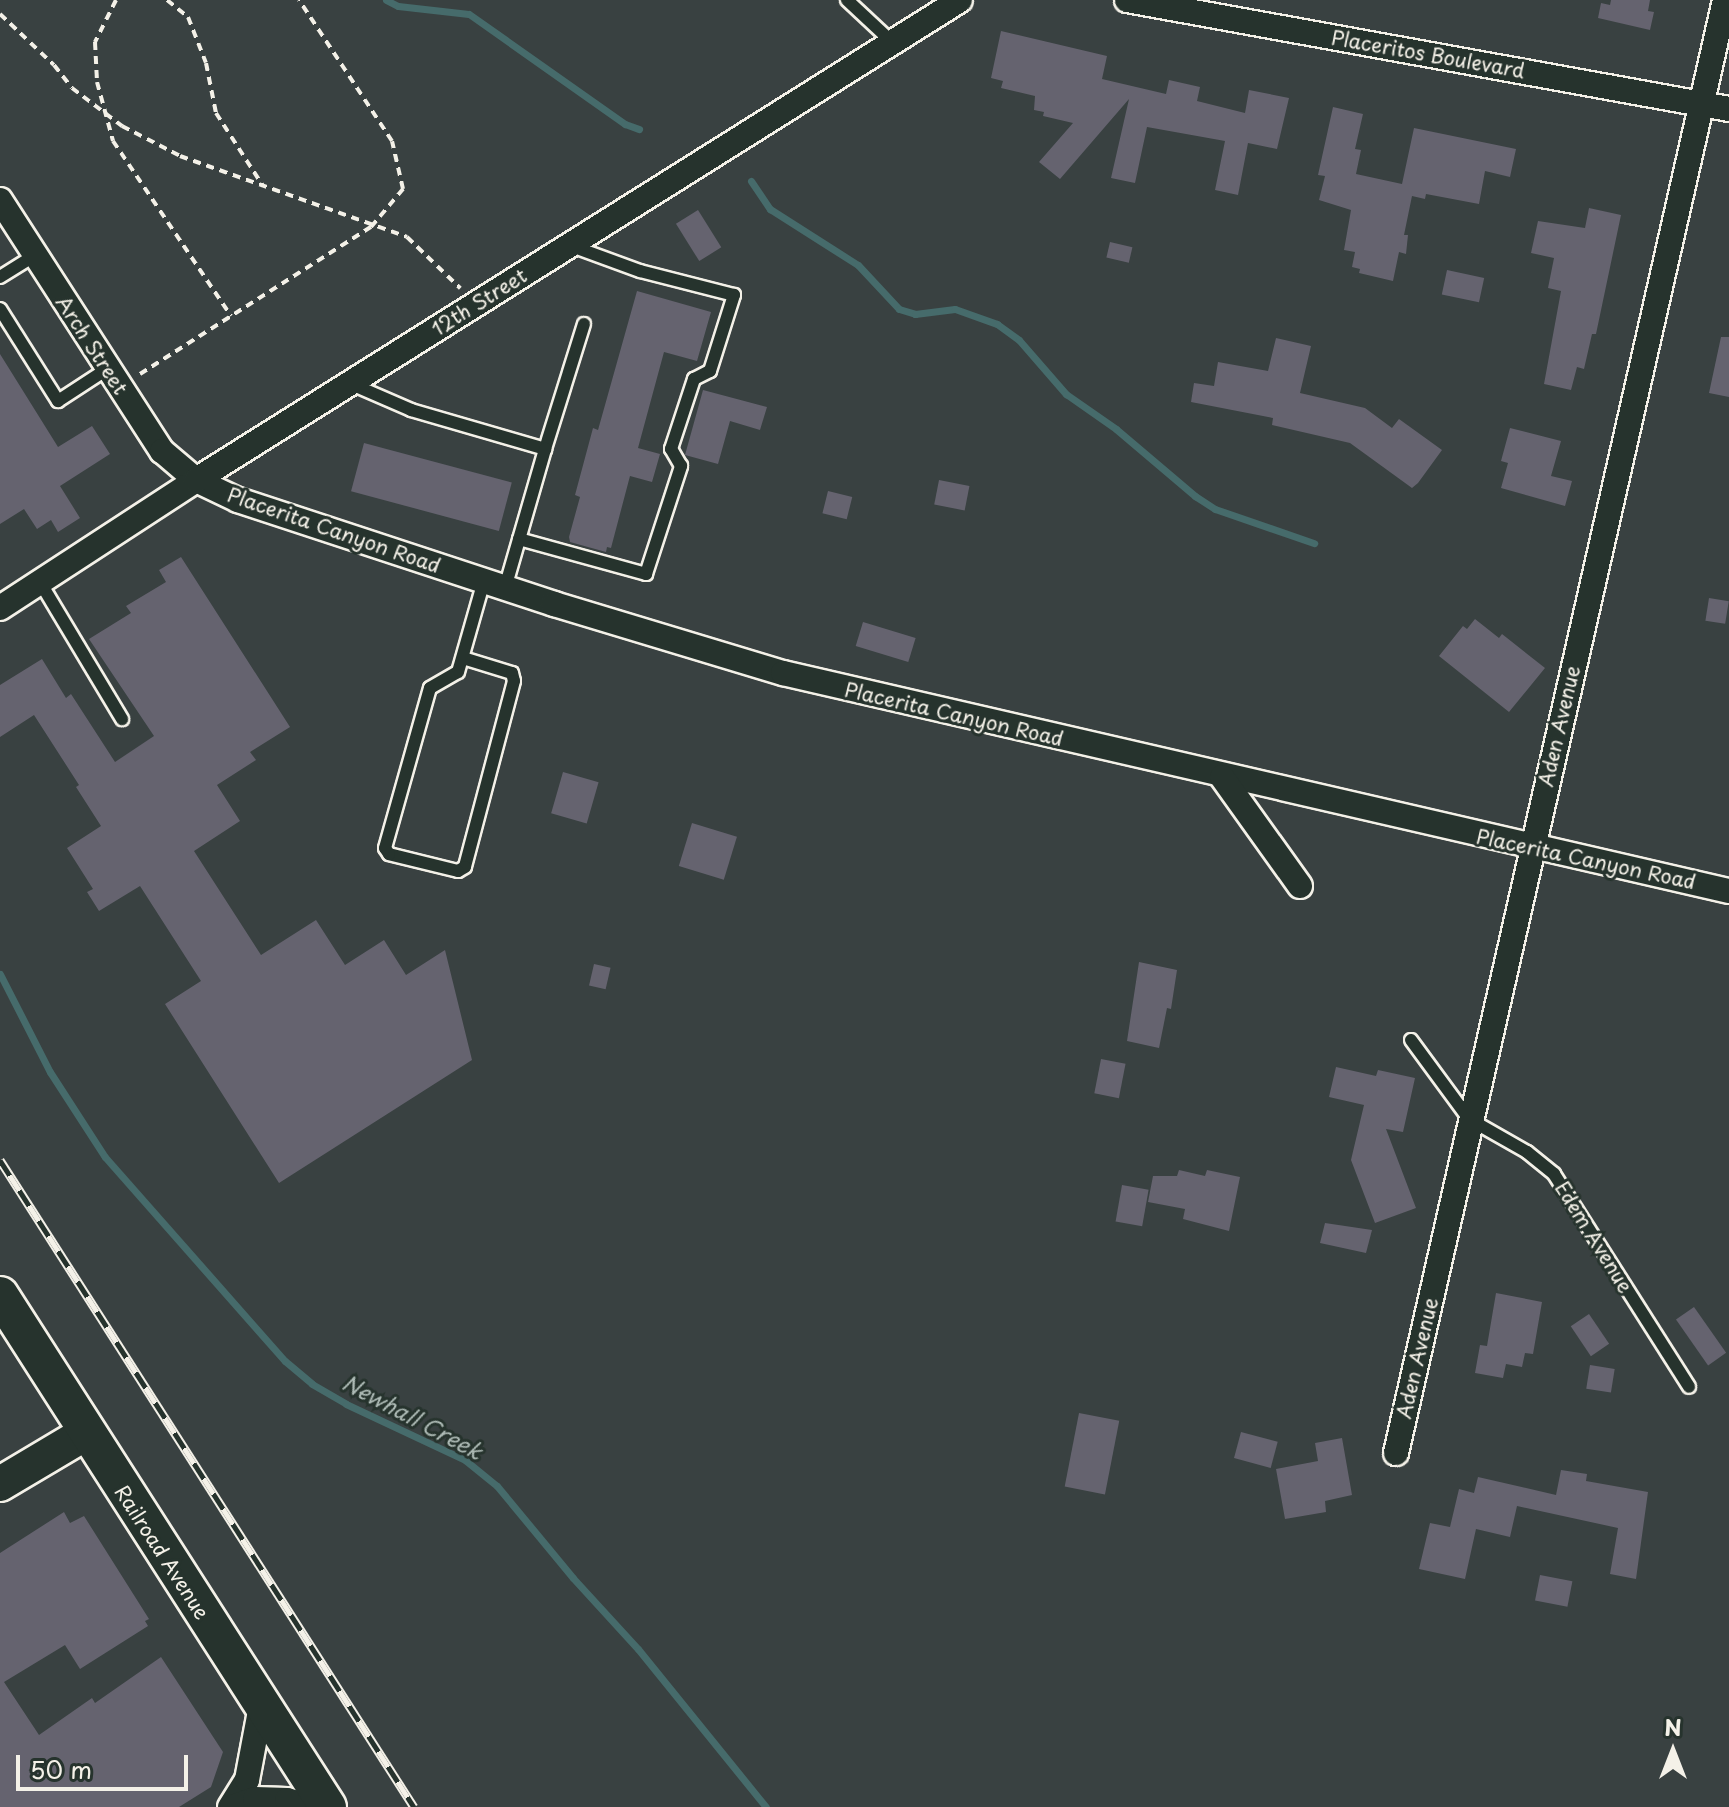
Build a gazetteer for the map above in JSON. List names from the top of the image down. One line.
{"streets":{"main road":["Railroad Avenue"],"street":["Placeritos Boulevard","12th Street","Arch Street","Placerita Canyon Road","Aden Avenue"],"lane":["Edem Avenue"]},"crossings":[["Placeritos Boulevard","Aden Avenue"],["12th Street","Arch Street"],["12th Street","Placerita Canyon Road"],["Arch Street","Placerita Canyon Road"],["Placerita Canyon Road","Aden Avenue"],["Aden Avenue","Edem Avenue"]],"water":["Newhall Creek"],"scale_bar":"50 m","north":"top"}
